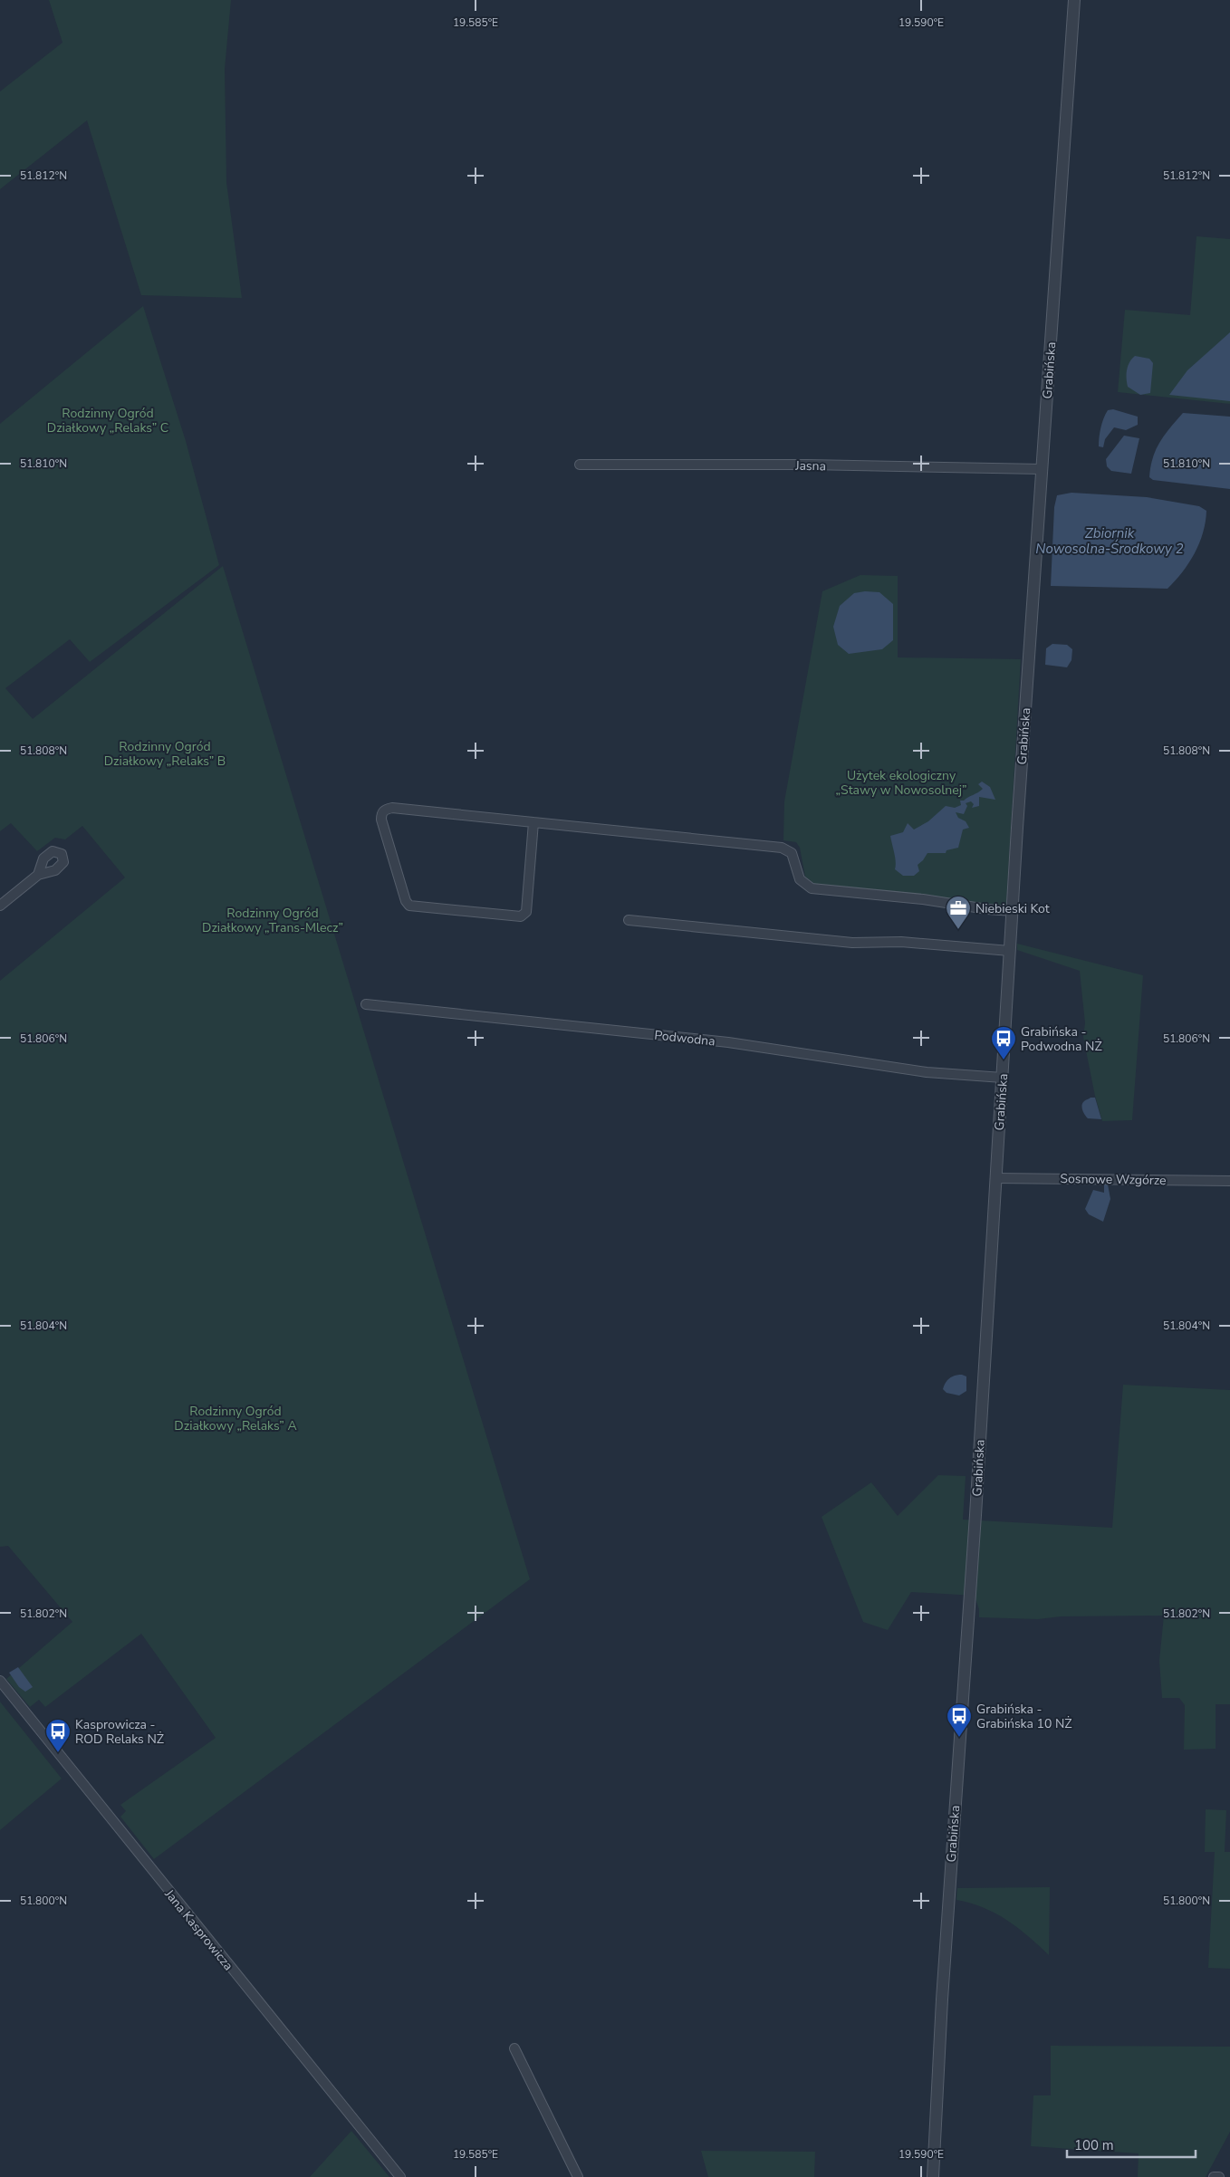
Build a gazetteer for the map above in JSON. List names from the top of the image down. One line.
{"streets":{"street":["Grabińska","Jasna","Podwodna","Sosnowe Wzgórze","Jana Kasprowicza"]},"crossings":[["Grabińska","Jasna"],["Grabińska","Podwodna"],["Grabińska","Sosnowe Wzgórze"]],"water":["Zbiornik Nowosolna-Środkowy 2"],"parks":["Rodzinny Ogród Działkowy „Relaks” C","Rodzinny Ogród Działkowy „Relaks” B","Użytek ekologiczny „Stawy w Nowosolnej”","Rodzinny Ogród Działkowy „Trans-Mlecz”","Rodzinny Ogród Działkowy „Relaks” A"],"places":{"office":["Niebieski Kot"],"bus stop":["Grabińska - Podwodna NŻ","Grabińska - Grabińska 10 NŻ","Kasprowicza - ROD Relaks NŻ"]},"scale_bar":"100 m","coordinates":["19.585°E","19.590°E","51.812°N","51.810°N","51.808°N","51.806°N","51.804°N","51.802°N","51.800°N"]}
